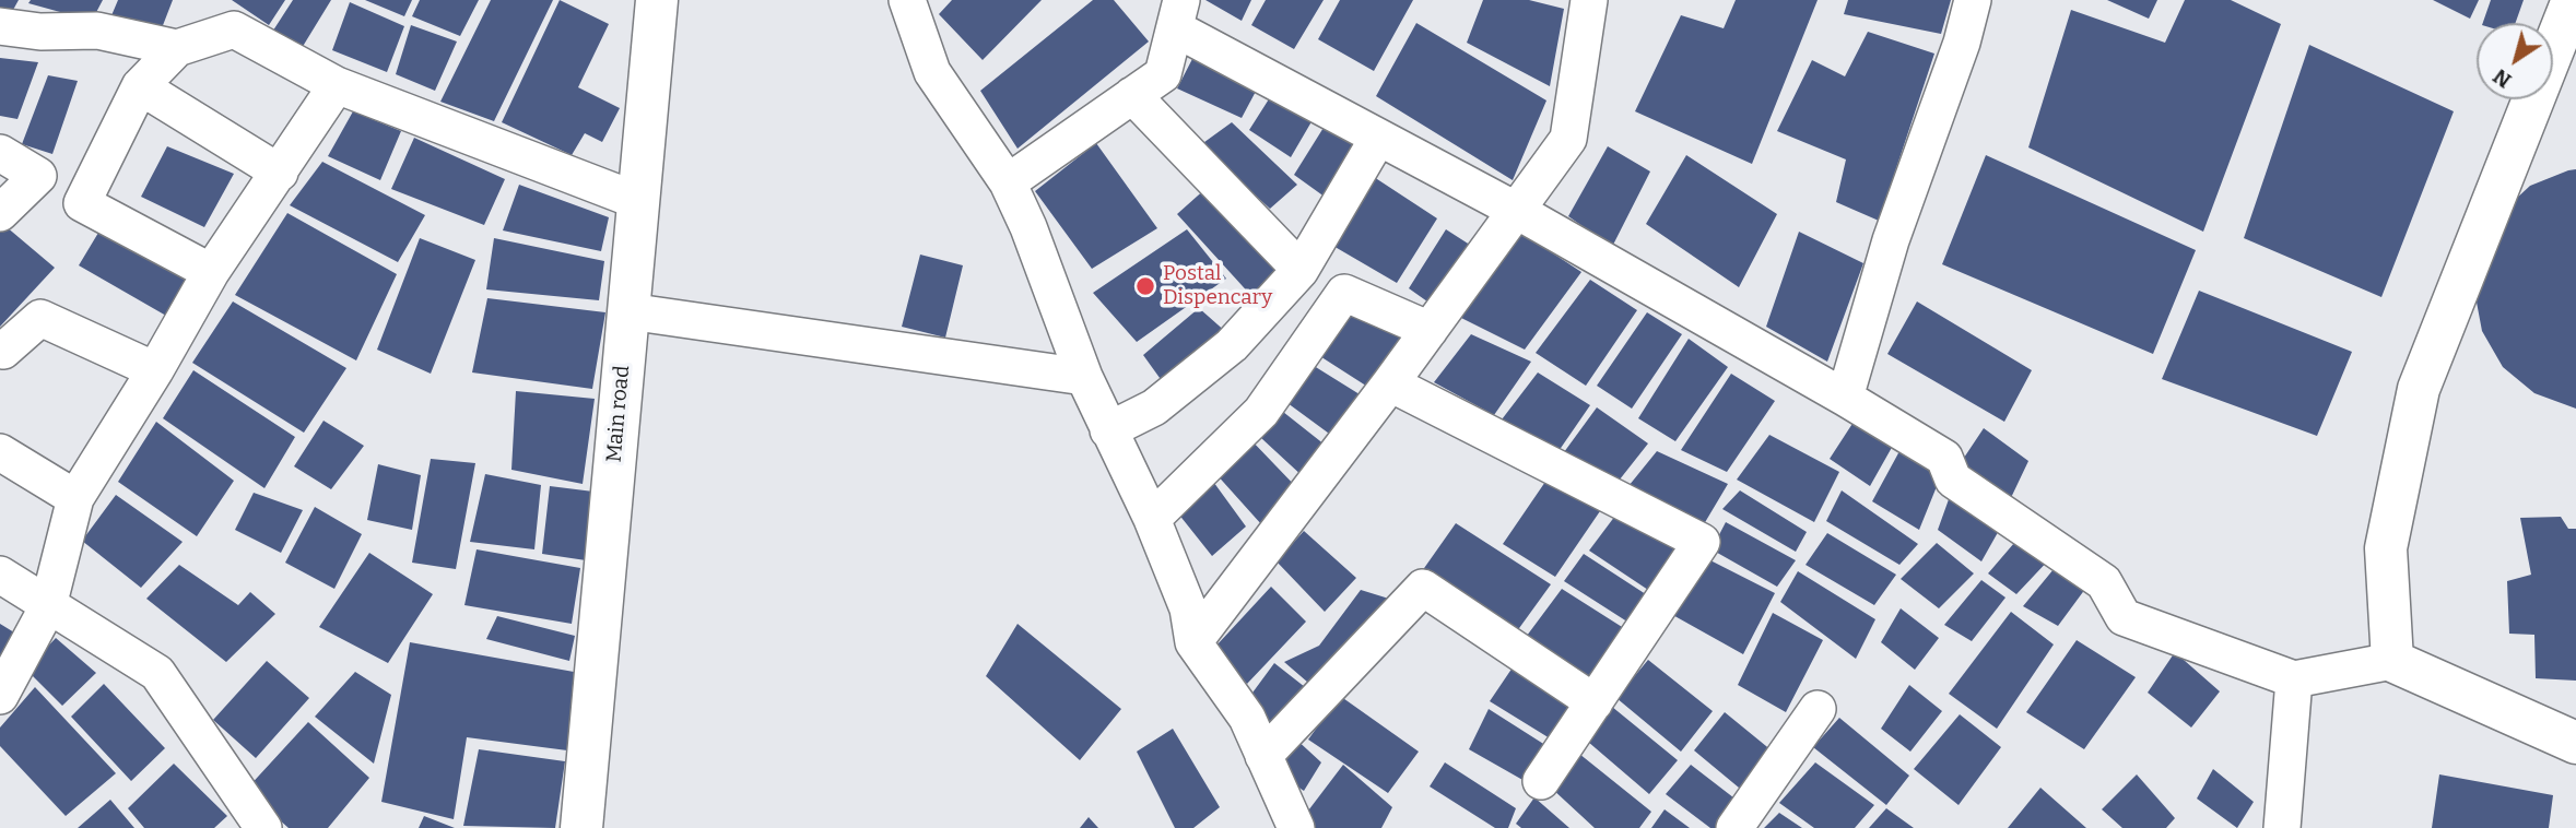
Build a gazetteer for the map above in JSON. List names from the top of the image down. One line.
{"streets":{"main road":["Main road"]},"places":["Postal Dispencary"],"north":"bottom left"}
